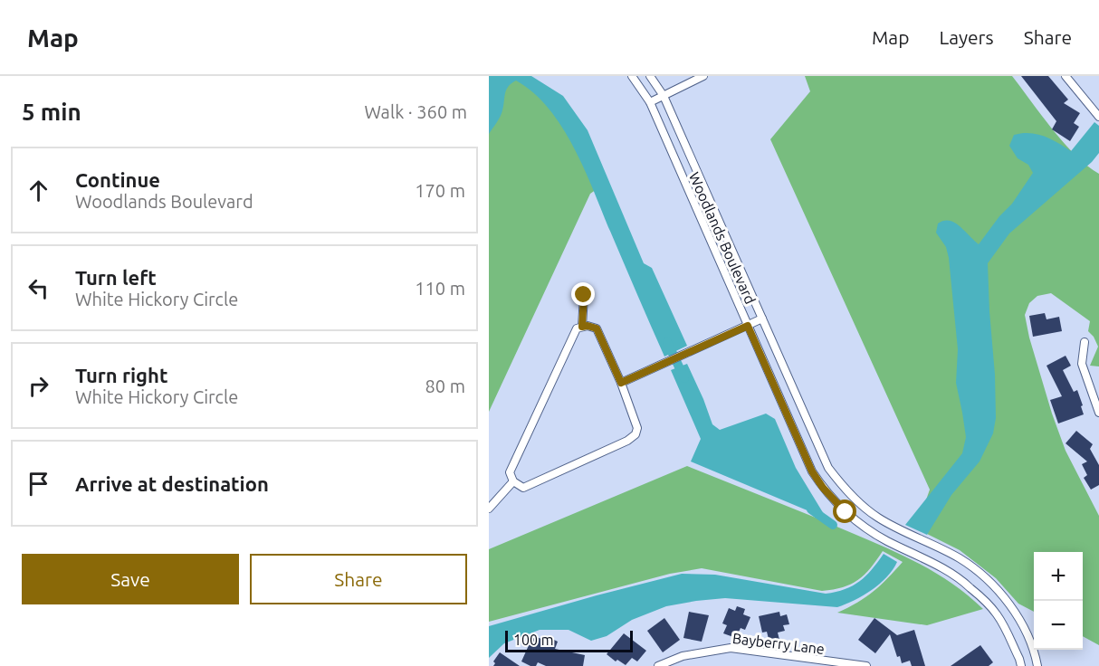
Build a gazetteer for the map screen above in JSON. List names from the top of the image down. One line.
{"streets":{"street":["Woodlands Boulevard","Bayberry Lane"]},"scale_bar":"100 m","page":{"header":"Map","nav":["Map","Layers","Share"],"heading":["5 min","Walk · 360 m"],"list":[["Continue","Woodlands Boulevard","170 m"],["Turn left","White Hickory Circle","110 m"],["Turn right","White Hickory Circle","80 m"],"Arrive at destination"],"buttons":["Save","Share"],"map_buttons":["+","−"],"scale":"100 m"}}
